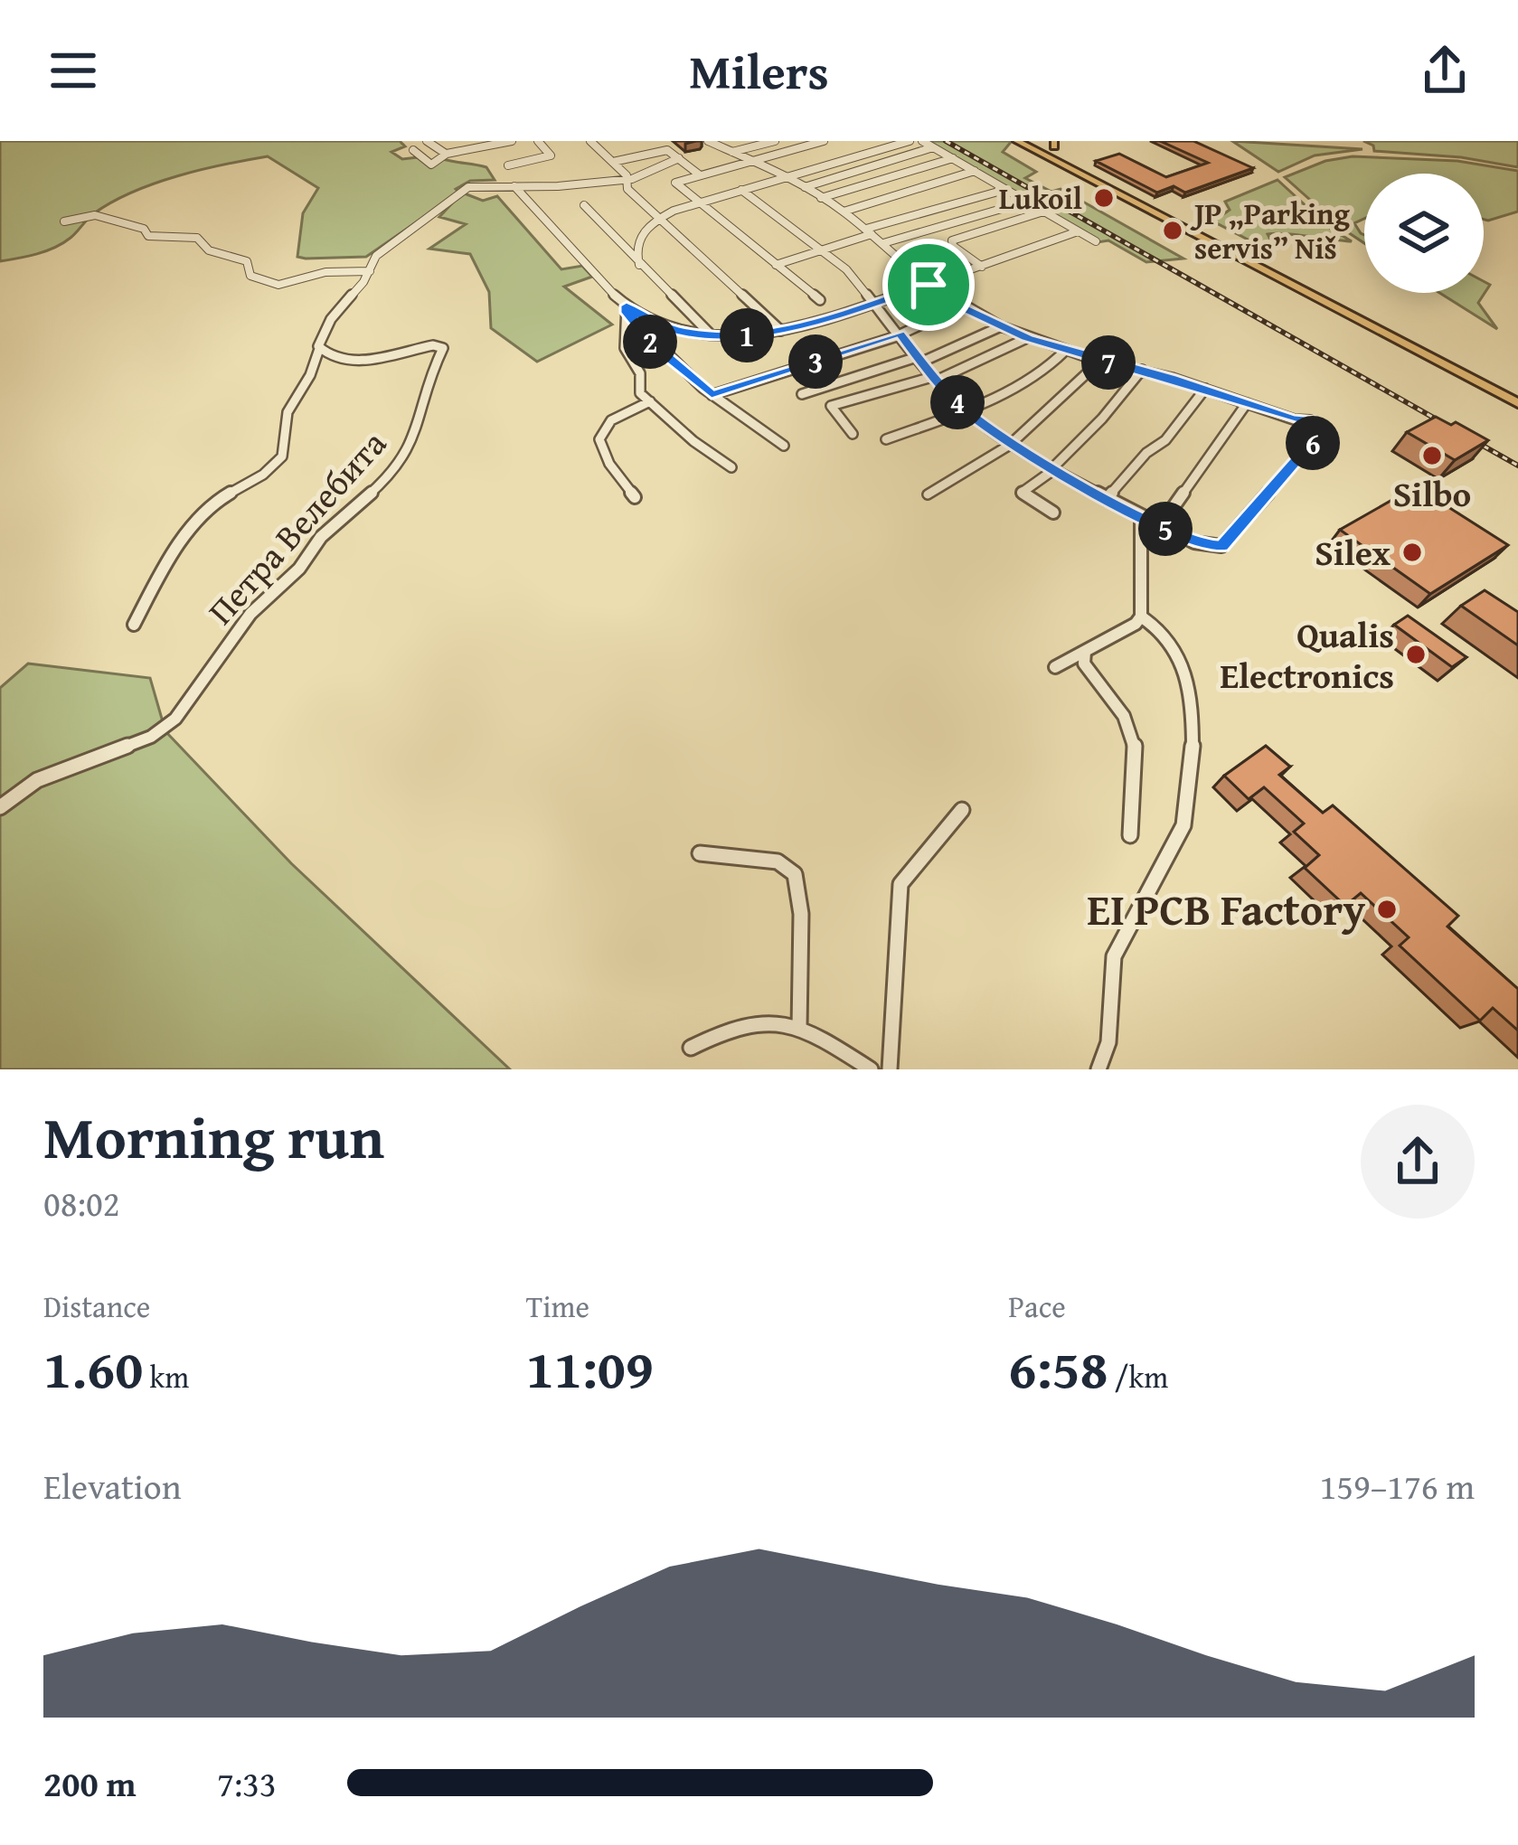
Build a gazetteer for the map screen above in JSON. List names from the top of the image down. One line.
{"streets":{"street":["Петра Велебита"]},"places":["Lukoil","JP „Parking servis” Niš","Silbo","Silex","Qualis Electronics","EI PCB Factory"],"page":{"header":"Milers","pins":["1","2","3","7","4","6","5"],"heading":["Morning run","08:02"],"stats":[["Distance","1.60 km"],["Time","11:09"],["Pace","6:58 /km"]],"chart":["Elevation","159–176 m"],"list":[{"name":"200 m","note":"7:33"}]}}
